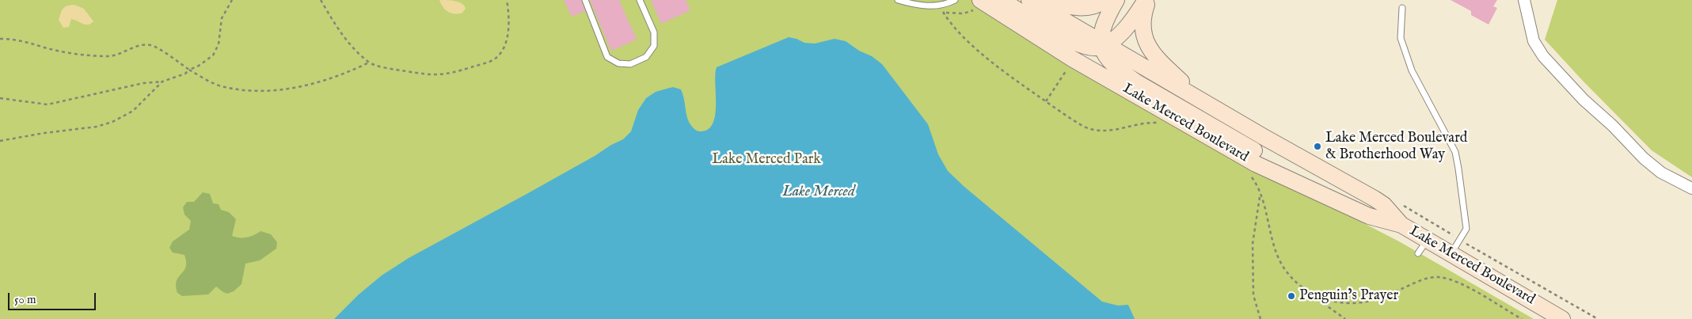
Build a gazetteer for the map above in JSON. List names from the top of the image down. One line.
{"streets":{"main road":["Lake Merced Boulevard"]},"water":["Lake Merced"],"parks":["Lake Merced Park"],"places":["Lake Merced Boulevard & Brotherhood Way","Penguin’s Prayer"],"scale_bar":"50 m"}
